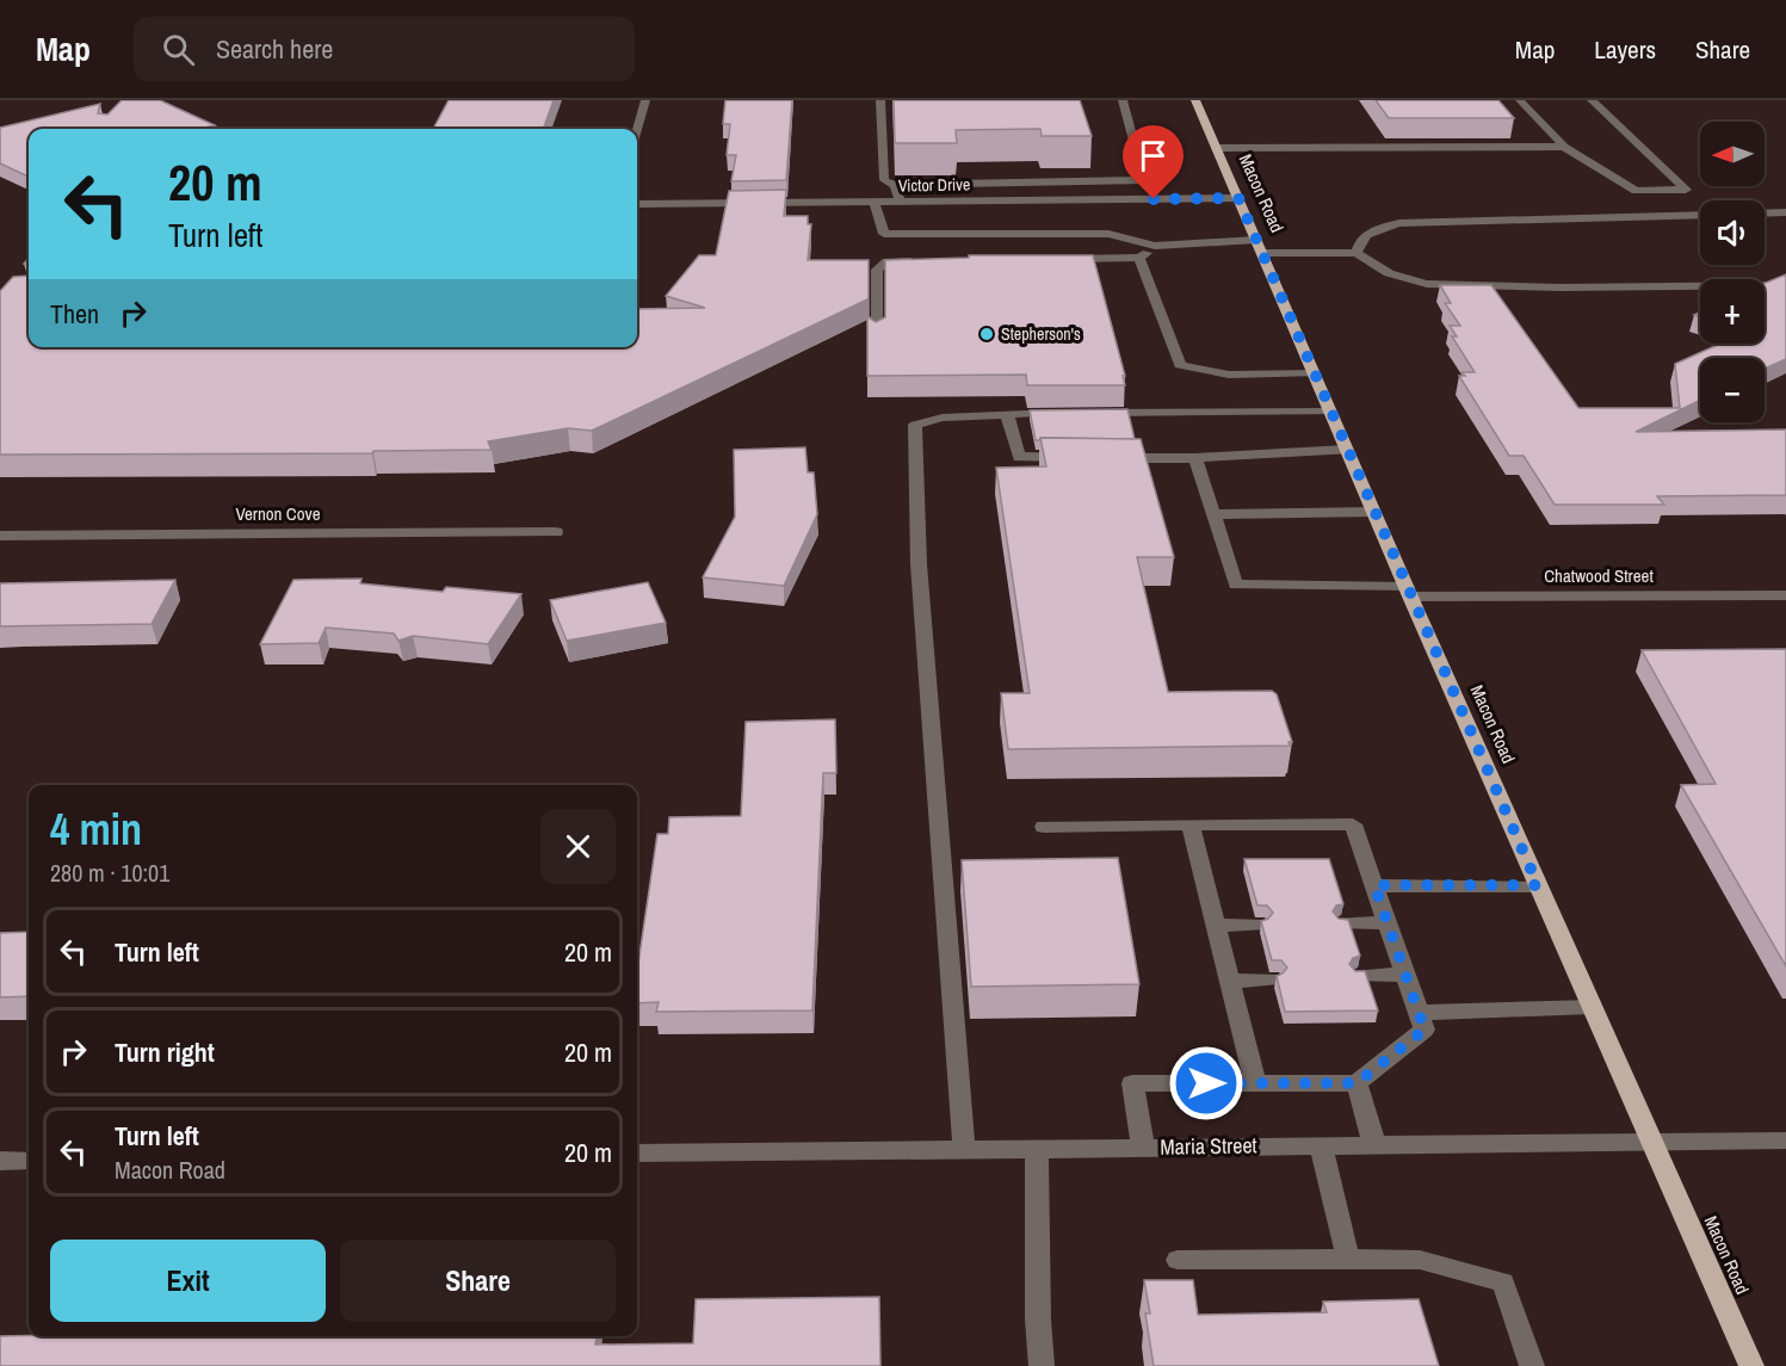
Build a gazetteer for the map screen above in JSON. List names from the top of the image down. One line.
{"streets":{"main road":["Macon Road"],"street":["Victor Drive","Vernon Cove","Chatwood Street","Maria Street"]},"crossings":[["Victor Drive","Macon Road"],["Macon Road","Chatwood Street"],["Macon Road","Maria Street"]],"places":["Stepherson's"],"north":"left","page":{"header":"Map","search":"Search here","nav":["Map","Layers","Share"],"map_buttons":["+","−"],"turn":["20 m","Turn left"],"then":"Then","heading":["4 min","280 m · 10:01"],"list":[{"name":"Turn left","value":"20 m"},{"name":"Turn right","value":"20 m"},{"name":"Turn left","note":"Macon Road","value":"20 m"}],"buttons":["Exit","Share"]}}
